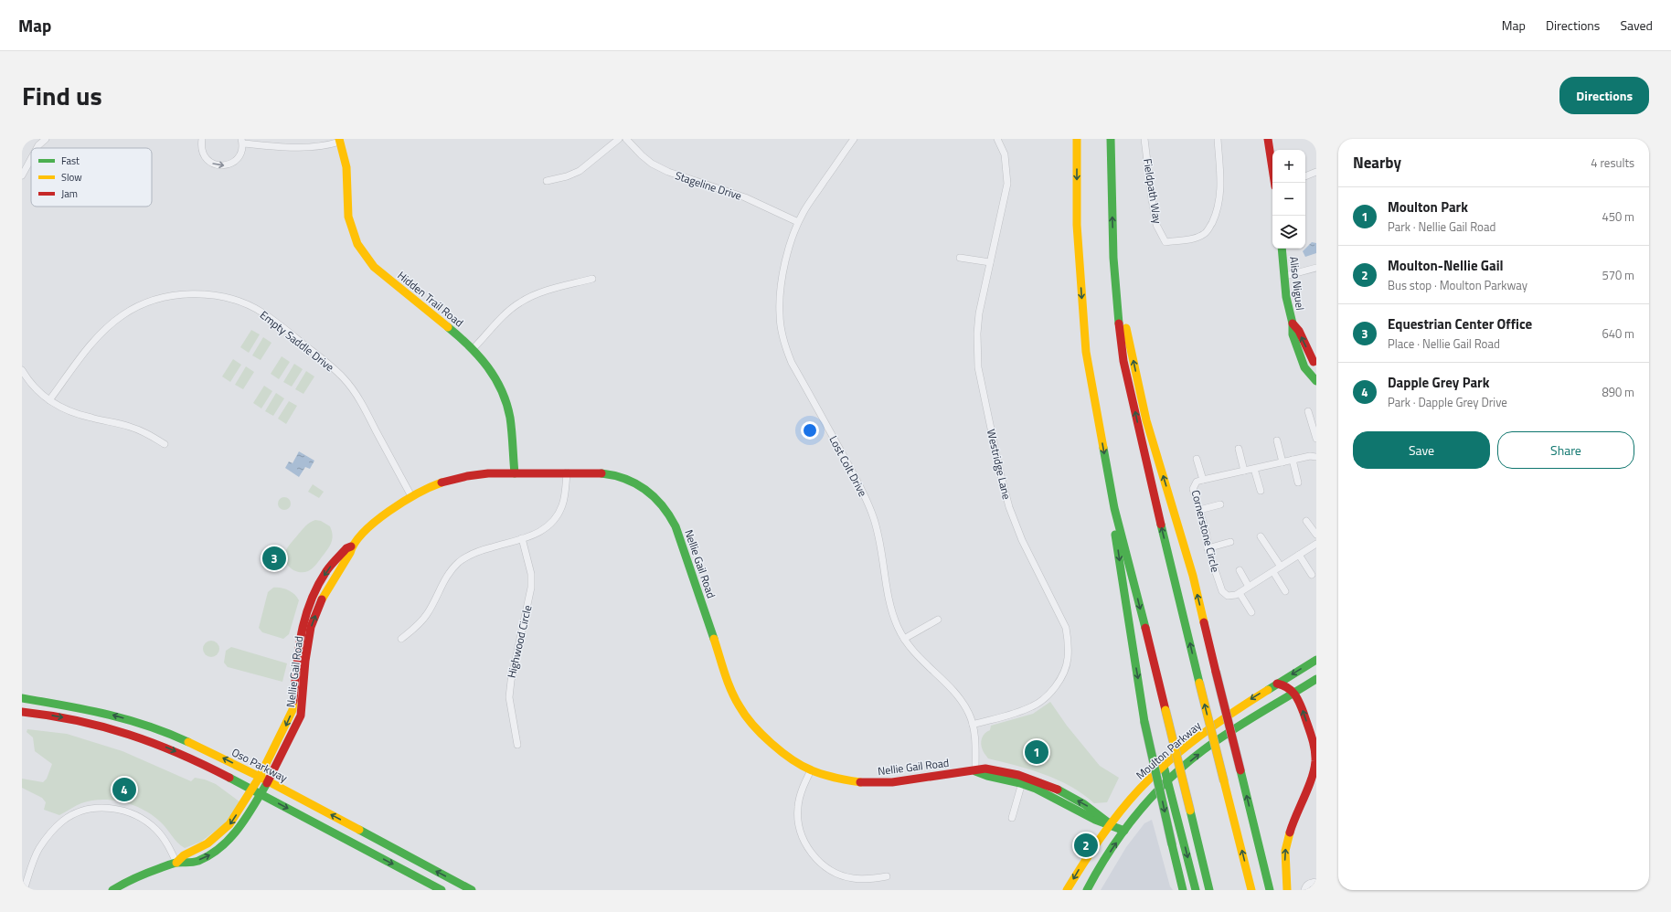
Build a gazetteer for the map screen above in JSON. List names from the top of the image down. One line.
{"streets":{"main road":["Aliso Niguel","Hidden Trail Road","Nellie Gail Road","Moulton Parkway","Oso Parkway"],"street":["Stageline Drive","Fieldpath Way","Empty Saddle Drive","Westridge Lane","Lost Colt Drive","Cornerstone Circle","Highwood Circle"]},"crossings":[["Stageline Drive","Lost Colt Drive"],["Hidden Trail Road","Nellie Gail Road"],["Empty Saddle Drive","Nellie Gail Road"],["Westridge Lane","Lost Colt Drive"],["Lost Colt Drive","Nellie Gail Road"],["Nellie Gail Road","Moulton Parkway"],["Nellie Gail Road","Oso Parkway"]],"legend":["Fast","Slow","Jam"],"page":{"header":"Map","nav":["Map","Directions","Saved"],"title":"Find us","buttons":["Directions",["Save","Share"]],"heading":["Nearby","4 results"],"map_buttons":["+","−"],"list":[{"mark":"1","name":"Moulton Park","note":"Park · Nellie Gail Road","value":"450 m"},{"mark":"2","name":"Moulton-Nellie Gail","note":"Bus stop · Moulton Parkway","value":"570 m"},{"mark":"3","name":"Equestrian Center Office","note":"Place · Nellie Gail Road","value":"640 m"},{"mark":"4","name":"Dapple Grey Park","note":"Park · Dapple Grey Drive","value":"890 m"}],"pins":["3","1","4","2"]}}
